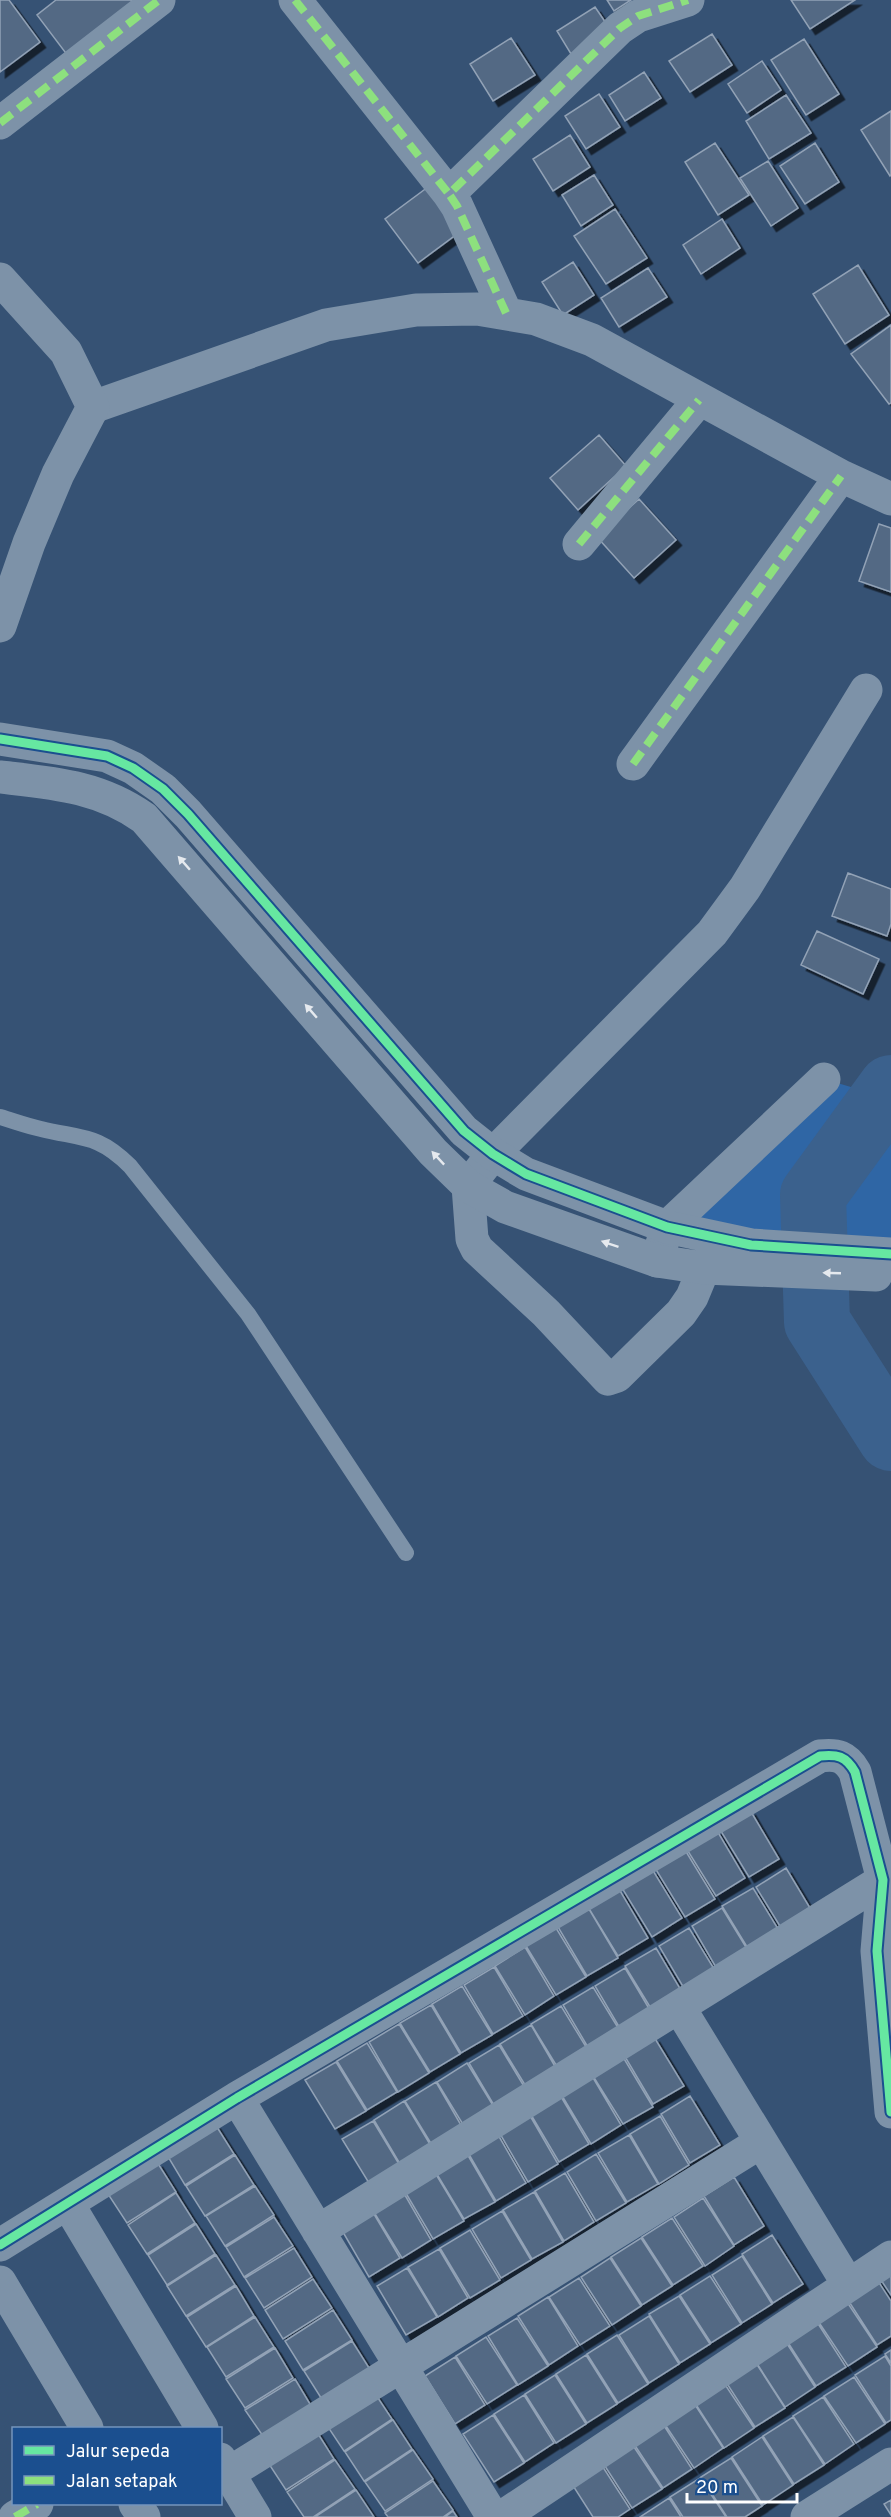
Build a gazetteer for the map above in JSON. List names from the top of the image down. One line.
{"legend":["Jalur sepeda","Jalan setapak"],"scale_bar":"20 m"}
